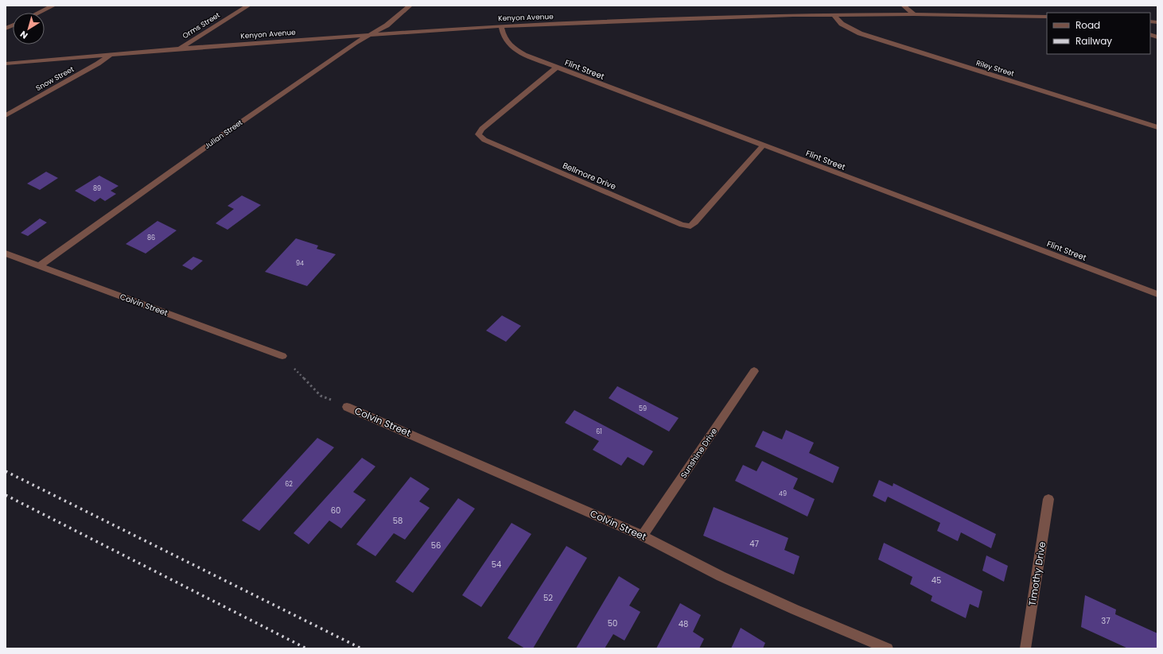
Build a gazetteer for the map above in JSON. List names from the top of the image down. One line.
{"streets":{"street":["Kenyon Avenue","Orms Street","Riley Street","Flint Street","Snow Street","Julian Street","Bellmore Drive","Colvin Street","Sunshine Drive","Timothy Drive"]},"crossings":[["Kenyon Avenue","Orms Street"],["Kenyon Avenue","Riley Street"],["Kenyon Avenue","Flint Street"],["Kenyon Avenue","Snow Street"],["Kenyon Avenue","Julian Street"],["Flint Street","Bellmore Drive"],["Julian Street","Colvin Street"],["Colvin Street","Sunshine Drive"]],"house_numbers":["89","86","94","59","61","62","49","60","58","47","56","54","45","52","37","50","48"],"legend":["Road","Railway"],"north":"bottom left"}
